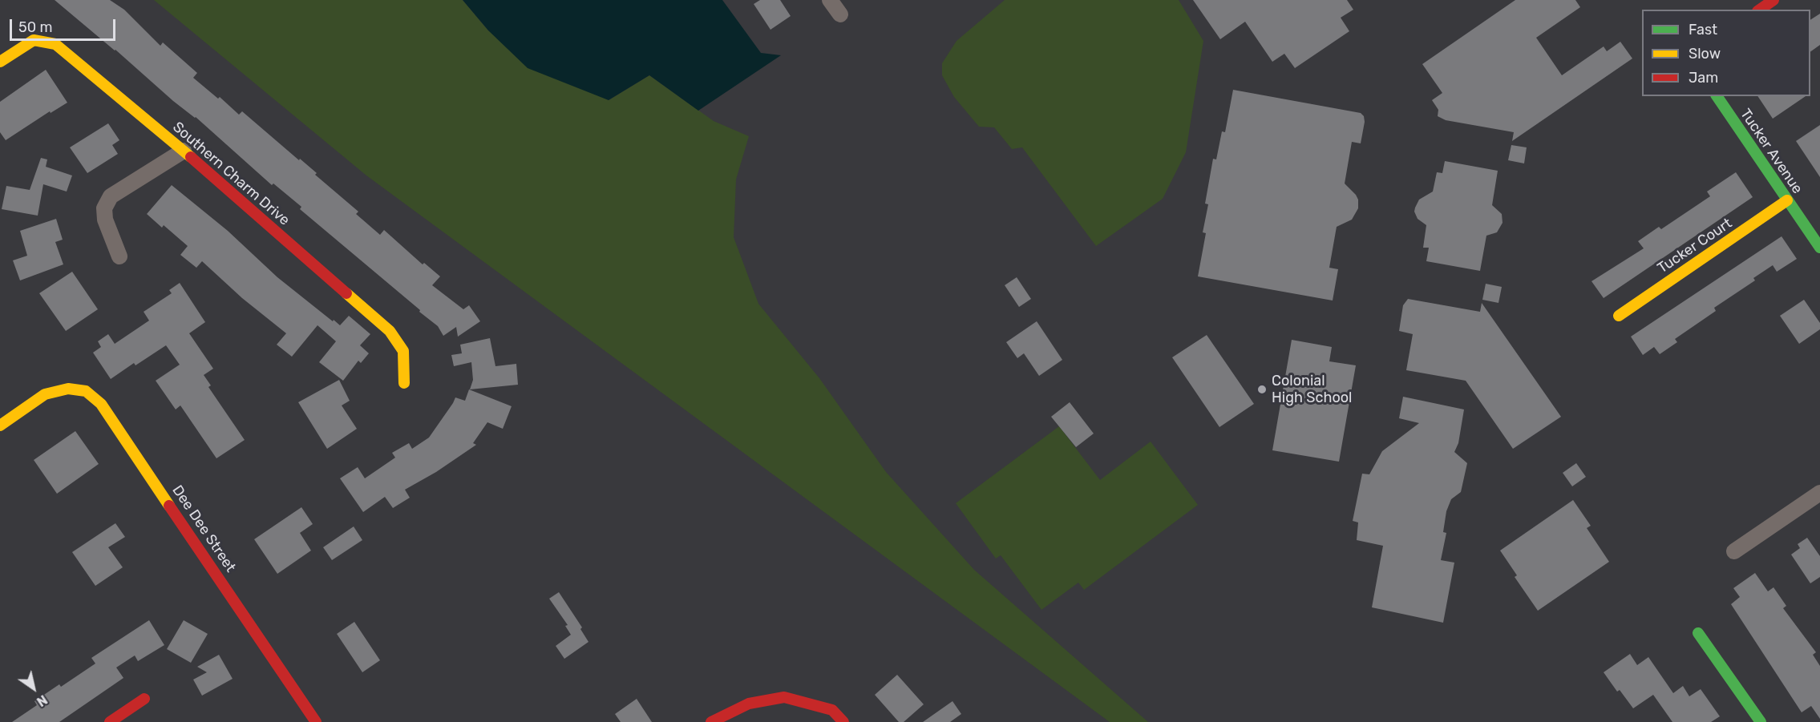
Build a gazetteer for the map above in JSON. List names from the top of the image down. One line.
{"streets":{"street":["Tucker Avenue","Southern Charm Drive","Tucker Court","Dee Dee Street"]},"crossings":[["Tucker Avenue","Tucker Court"]],"places":["Colonial High School"],"legend":["Fast","Slow","Jam"],"scale_bar":"50 m","north":"bottom right"}
